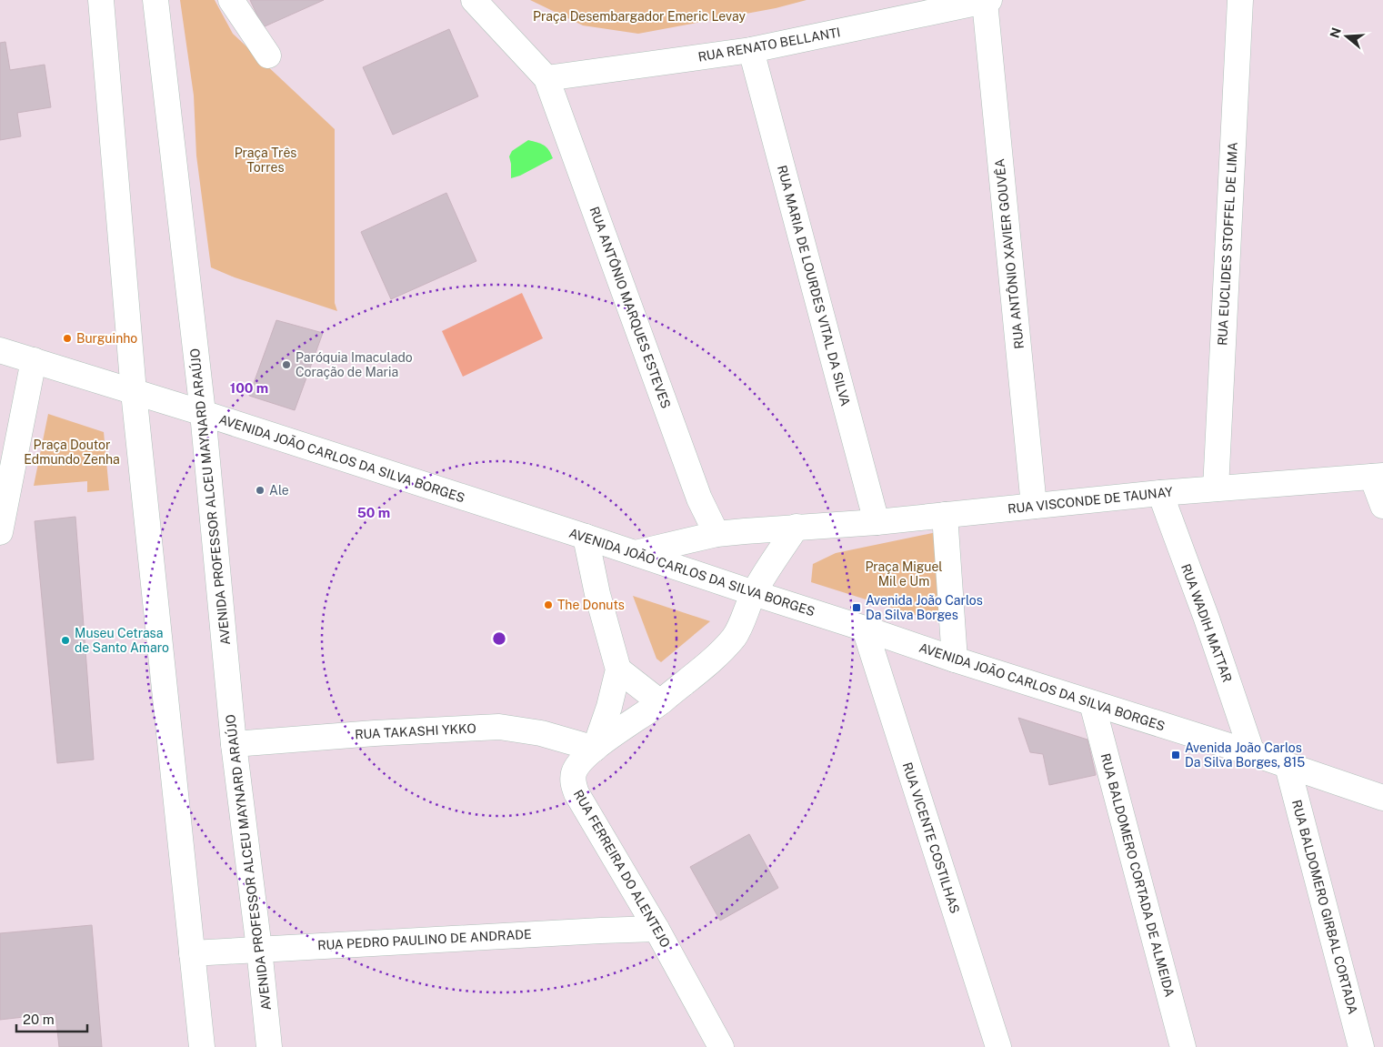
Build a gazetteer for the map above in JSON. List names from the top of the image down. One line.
{"streets":{"street":["RUA RENATO BELLANTI","RUA EUCLIDES STOFFEL DE LIMA","RUA ANTÔNIO XAVIER GOUVÊA","RUA MARIA DE LOURDES VITAL DA SILVA","RUA ANTÔNIO MARQUES ESTEVES","AVENIDA JOÃO CARLOS DA SILVA BORGES","AVENIDA PROFESSOR ALCEU MAYNARD ARAÚJO","RUA VISCONDE DE TAUNAY","RUA WADIH MATTAR","RUA TAKASHI YKKO","RUA VICENTE COSTILHAS","RUA FERREIRA DO ALENTEJO","RUA BALDOMERO CORTADA DE ALMEIDA","RUA BALDOMERO GIRBAL CORTADA","RUA PEDRO PAULINO DE ANDRADE"]},"crossings":[["RUA RENATO BELLANTI","RUA ANTÔNIO XAVIER GOUVÊA"],["RUA RENATO BELLANTI","RUA MARIA DE LOURDES VITAL DA SILVA"],["RUA RENATO BELLANTI","RUA ANTÔNIO MARQUES ESTEVES"],["RUA EUCLIDES STOFFEL DE LIMA","RUA VISCONDE DE TAUNAY"],["RUA ANTÔNIO XAVIER GOUVÊA","RUA VISCONDE DE TAUNAY"],["RUA MARIA DE LOURDES VITAL DA SILVA","RUA VISCONDE DE TAUNAY"],["RUA ANTÔNIO MARQUES ESTEVES","RUA VISCONDE DE TAUNAY"],["AVENIDA JOÃO CARLOS DA SILVA BORGES","AVENIDA PROFESSOR ALCEU MAYNARD ARAÚJO"],["AVENIDA JOÃO CARLOS DA SILVA BORGES","RUA VISCONDE DE TAUNAY"],["AVENIDA JOÃO CARLOS DA SILVA BORGES","RUA WADIH MATTAR"],["AVENIDA JOÃO CARLOS DA SILVA BORGES","RUA VICENTE COSTILHAS"],["AVENIDA JOÃO CARLOS DA SILVA BORGES","RUA FERREIRA DO ALENTEJO"],["AVENIDA JOÃO CARLOS DA SILVA BORGES","RUA BALDOMERO CORTADA DE ALMEIDA"],["AVENIDA JOÃO CARLOS DA SILVA BORGES","RUA BALDOMERO GIRBAL CORTADA"],["AVENIDA PROFESSOR ALCEU MAYNARD ARAÚJO","RUA TAKASHI YKKO"],["AVENIDA PROFESSOR ALCEU MAYNARD ARAÚJO","RUA PEDRO PAULINO DE ANDRADE"],["RUA VISCONDE DE TAUNAY","RUA WADIH MATTAR"],["RUA TAKASHI YKKO","RUA FERREIRA DO ALENTEJO"],["RUA FERREIRA DO ALENTEJO","RUA PEDRO PAULINO DE ANDRADE"]],"parks":["Praça Desembargador Emeric Levay","Praça Três Torres","Praça Doutor Edmundo Zenha","Praça Miguel Mil e Um"],"places":{"other":["Burguinho","Paróquia Imaculado Coração de Maria","Ale","The Donuts","Museu Cetrasa de Santo Amaro"],"transit":["Avenida João Carlos Da Silva Borges","Avenida João Carlos Da Silva Borges, 815"]},"scale_bar":"20 m","north":"left","rings":["100 m","50 m"]}
